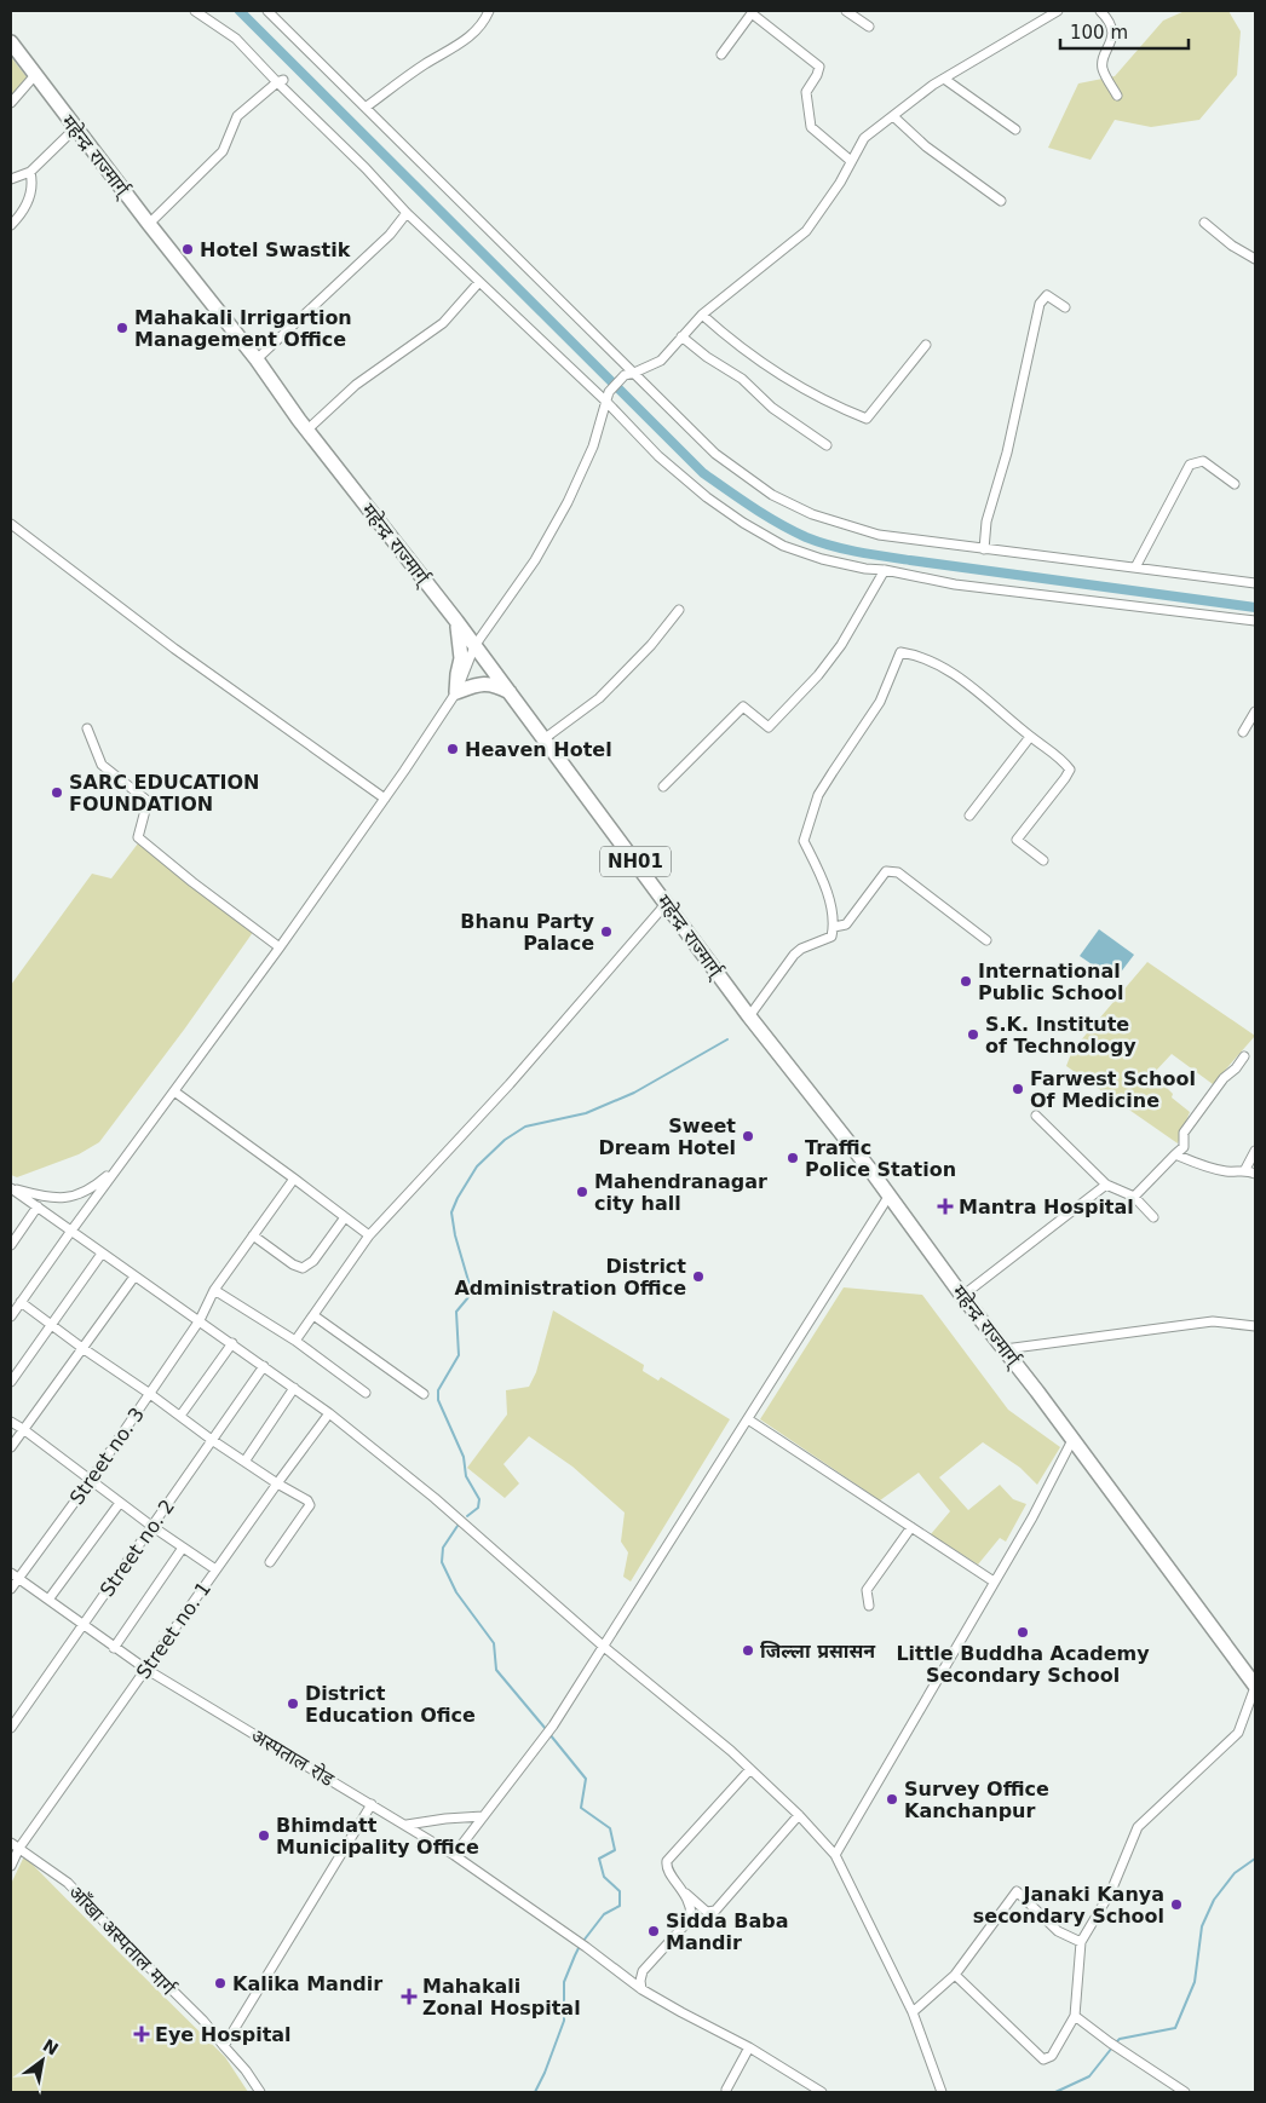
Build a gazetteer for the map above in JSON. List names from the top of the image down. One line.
{"streets":{"highway":["महेन्द्र राज्मार्ग्","NH01"],"street":["Street no. 3","Street no. 2","Street no. 1","अस्पताल रोड","आँखा अस्पताल मार्ग"]},"crossings":[["Street no. 3","अस्पताल रोड"],["Street no. 2","अस्पताल रोड"],["Street no. 1","अस्पताल रोड"],["Street no. 1","आँखा अस्पताल मार्ग"]],"places":{"other":["Hotel Swastik","Mahakali Irrigartion Management Office","Heaven Hotel","SARC EDUCATION FOUNDATION","Bhanu Party Palace","International Public School","S.K. Institute of Technology","Farwest School Of Medicine","Sweet Dream Hotel","Traffic Police Station","Mahendranagar city hall","District Administration Office","Little Buddha Academy Secondary School","जिल्ला प्रसासन","District Education Ofice","Survey Office Kanchanpur","Bhimdatt Municipality Office","Janaki Kanya secondary School","Sidda Baba Mandir","Kalika Mandir"],"health":["Mantra Hospital","Mahakali Zonal Hospital","Eye Hospital"]},"scale_bar":"100 m","north":"top right"}
